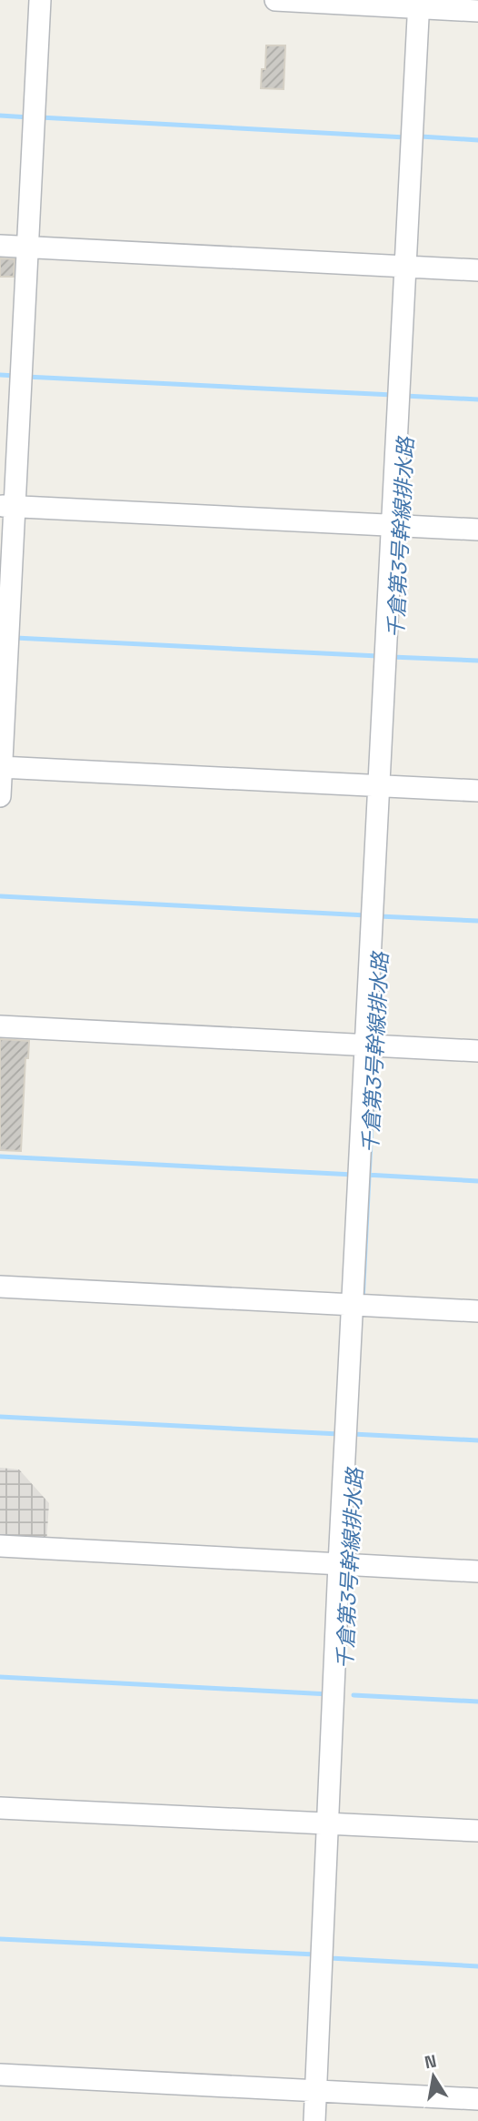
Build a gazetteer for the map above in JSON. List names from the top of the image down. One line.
{"water":["千倉第3号幹線排水路"],"north":"top"}
